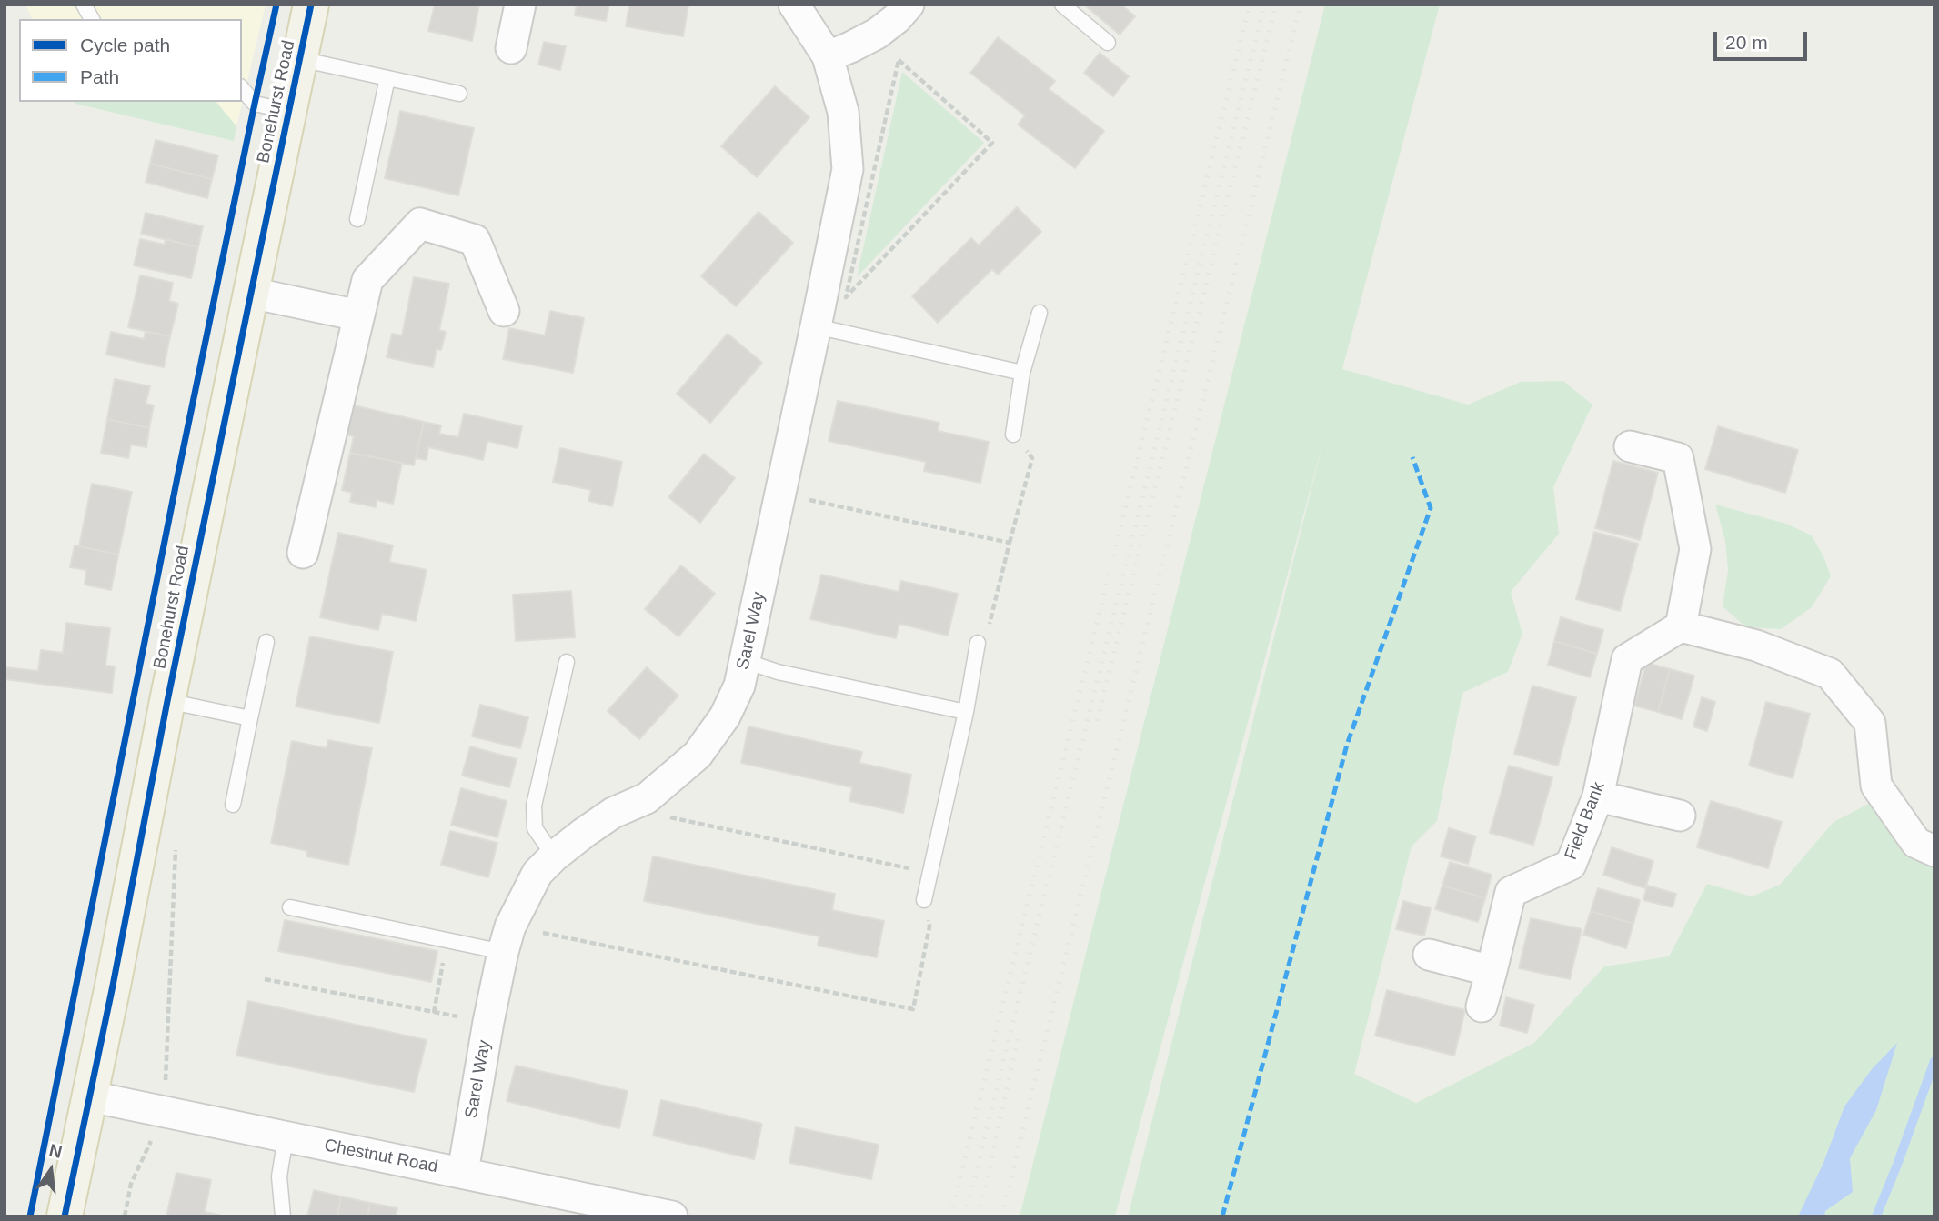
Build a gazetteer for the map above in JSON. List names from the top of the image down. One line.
{"streets":{"main road":["Bonehurst Road"],"street":["Sarel Way","Field Bank","Chestnut Road"]},"crossings":[["Bonehurst Road","Chestnut Road"],["Sarel Way","Chestnut Road"]],"legend":["Cycle path","Path"],"scale_bar":"20 m","north":"top"}
